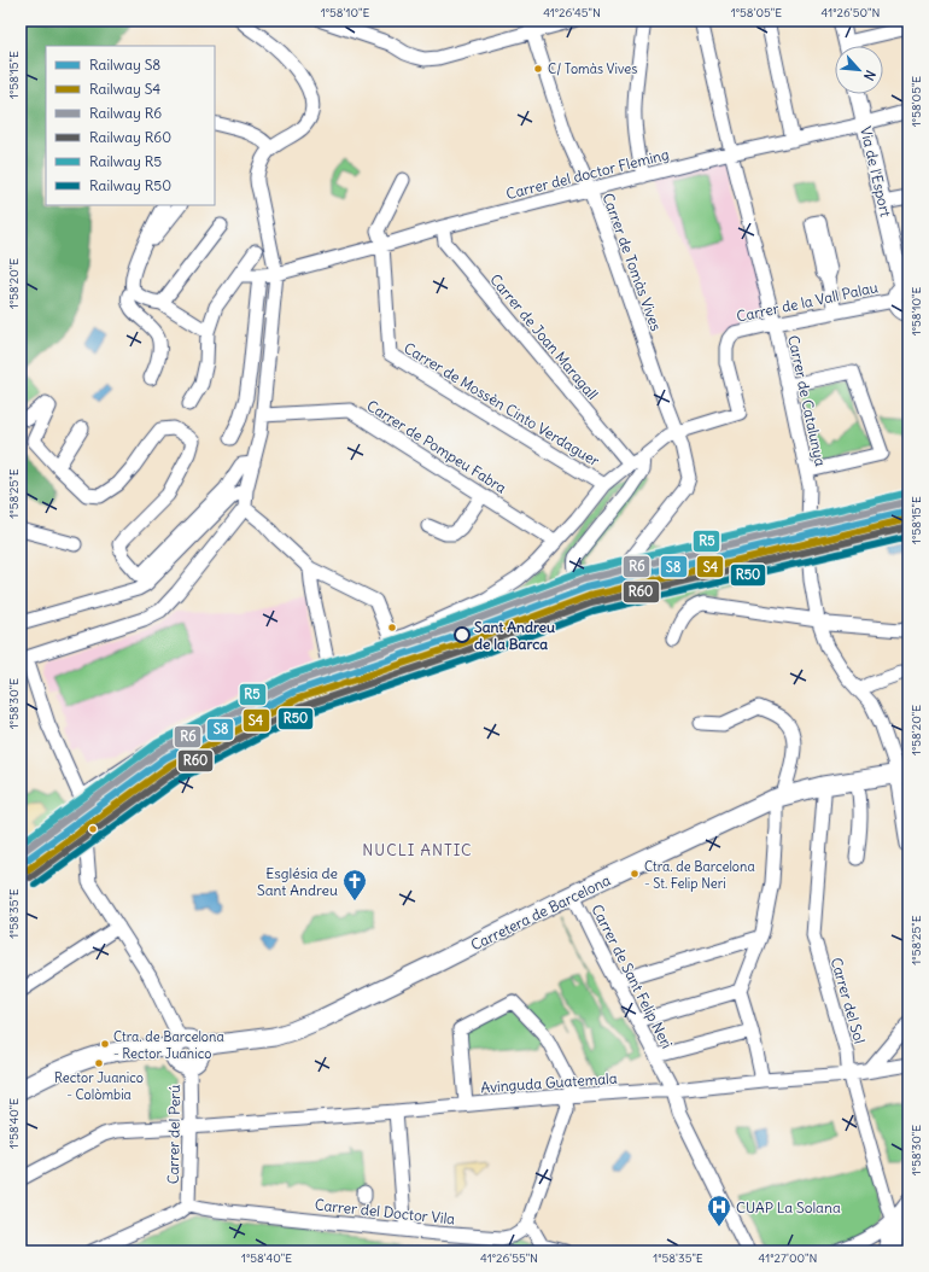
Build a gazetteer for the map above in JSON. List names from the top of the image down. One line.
{"streets":{"main road":["Carretera de Barcelona"],"street":["Via de l'Esport","Carrer del doctor Fleming","Carrer de Tomàs Vives","Carrer de la Vall Palau","Carrer de Joan Maragall","Carrer de Catalunya","Carrer de Mossèn Cinto Verdaguer","Carrer de Pompeu Fabra","Carrer de Sant Felip Neri","Carrer del Sol","Avinguda Guatemala","Carrer del Perú","Carrer del Doctor Vila"]},"crossings":[["Via de l'Esport","Carrer del doctor Fleming"],["Via de l'Esport","Carrer de la Vall Palau"],["Carrer del doctor Fleming","Carrer de Tomàs Vives"],["Carrer del doctor Fleming","Carrer de Joan Maragall"],["Carrer del doctor Fleming","Carrer de Catalunya"],["Carrer del doctor Fleming","Carrer de Mossèn Cinto Verdaguer"],["Carrer de Tomàs Vives","Carrer de la Vall Palau"],["Carrer de la Vall Palau","Carrer de Catalunya"],["Carrer de Catalunya","Carretera de Barcelona"],["Carretera de Barcelona","Carrer de Sant Felip Neri"],["Carretera de Barcelona","Carrer del Sol"],["Carretera de Barcelona","Carrer del Perú"],["Carrer de Sant Felip Neri","Avinguda Guatemala"],["Carrer del Sol","Avinguda Guatemala"],["Avinguda Guatemala","Carrer del Perú"],["Carrer del Perú","Carrer del Doctor Vila"]],"districts":["NUCLI ANTIC"],"places":{"other":["C/ Tomàs Vives","Sant Andreu de la Barca","Ctra. de Barcelona - St. Felip Neri","Ctra. de Barcelona - Rector Juanico","Rector Juanico - Colòmbia"],"church":["Església de Sant Andreu"],"hospital":["CUAP La Solana"]},"lines":["rail line R5","rail line R6","rail line S8","rail line S4","rail line R60","rail line R50"],"legend":["Railway S8","Railway S4","Railway R6","Railway R60","Railway R5","Railway R50"],"north":"bottom right","coordinates":["1°58'10\"E","41°26'45\"N","1°58'05\"E","41°26'50\"N","1°58'15\"E","1°58'20\"E","1°58'25\"E","1°58'30\"E","1°58'35\"E","1°58'40\"E","41°26'55\"N","41°27'00\"N"]}
